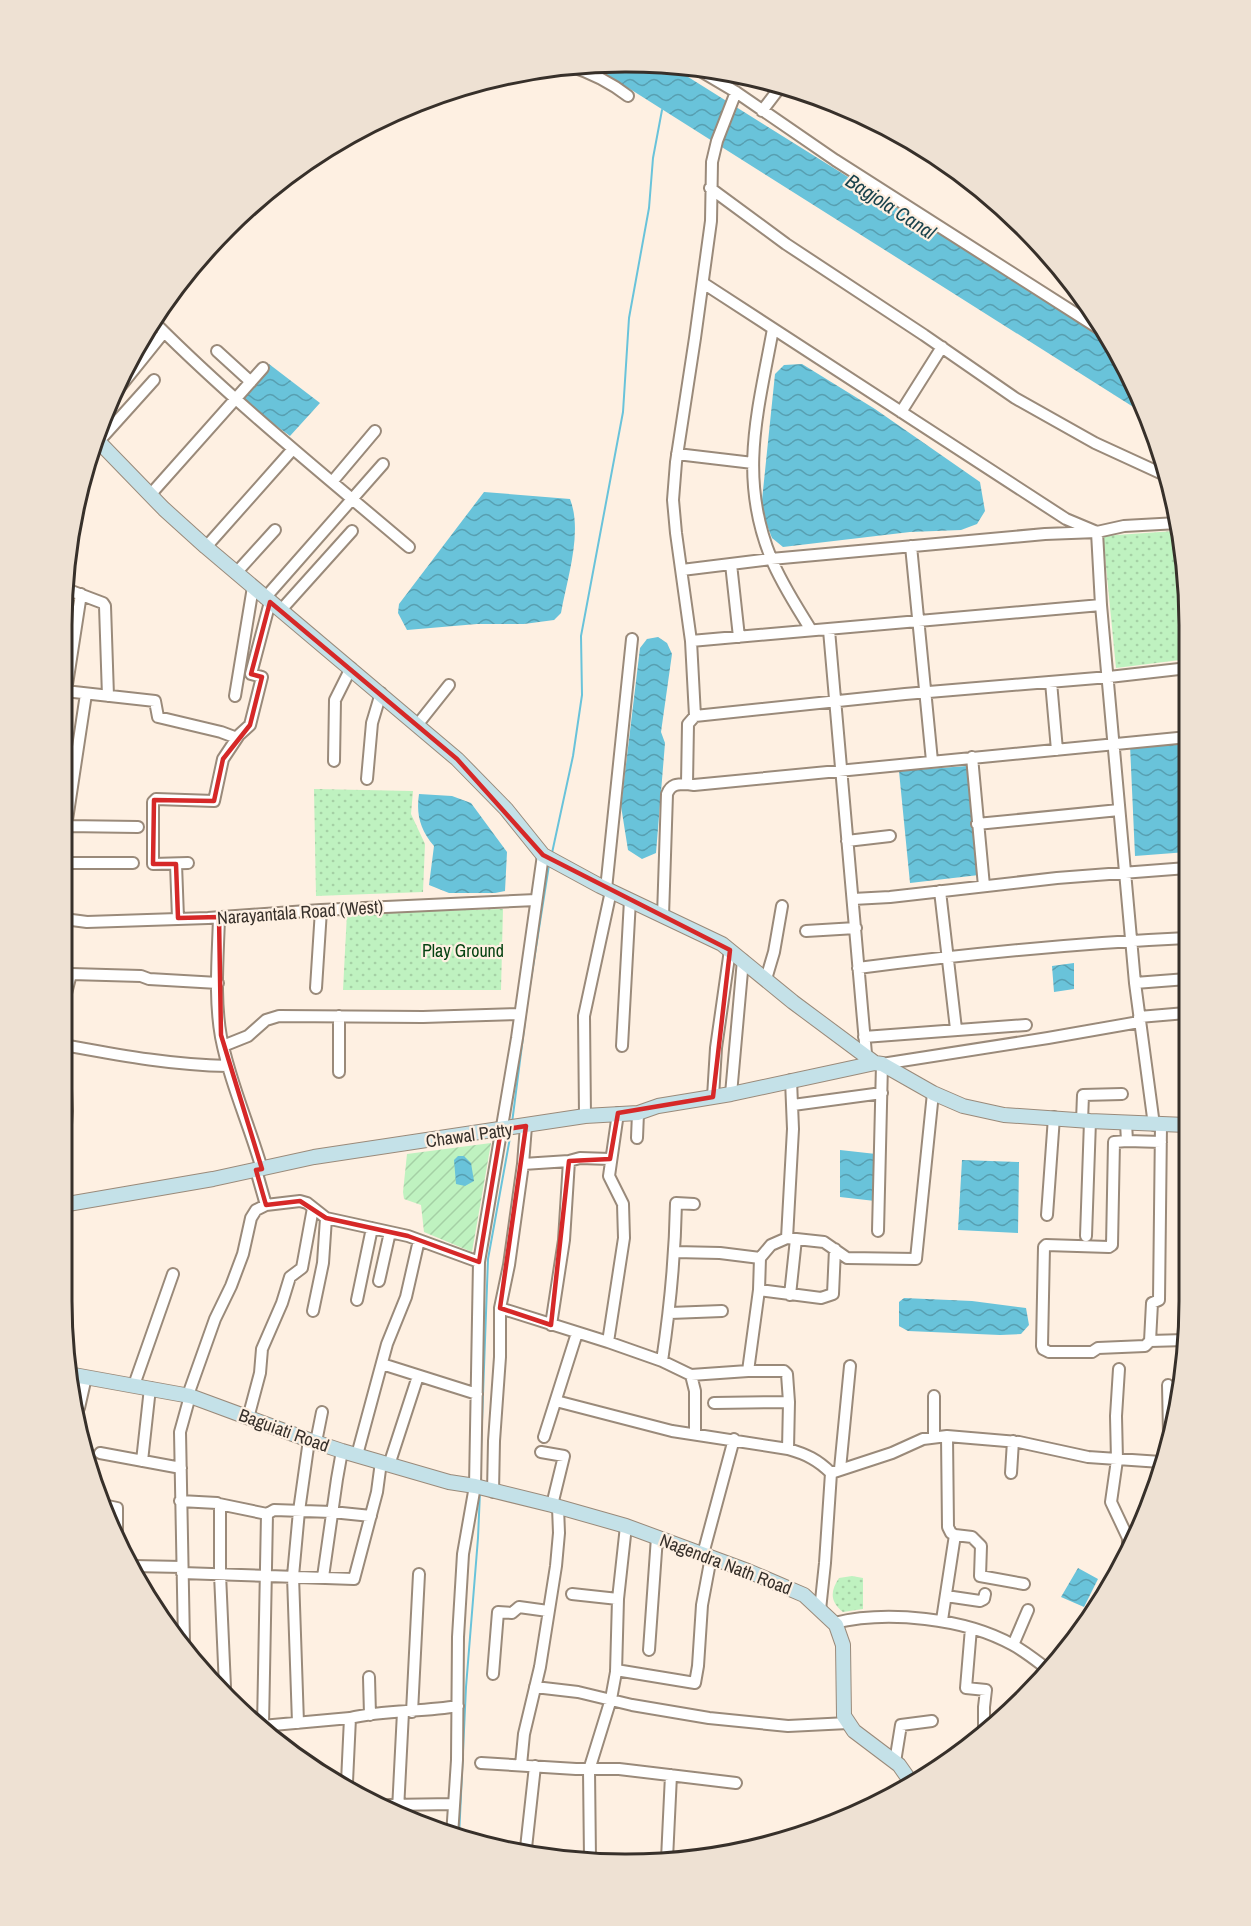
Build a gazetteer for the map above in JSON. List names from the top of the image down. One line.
{"streets":{"street":["Narayantala Road (West)","Chawal Patty","Baguiati Road","Nagendra Nath Road"]},"crossings":[["Baguiati Road","Nagendra Nath Road"]],"water":["Bagjola Canal"],"parks":["Play Ground"]}
